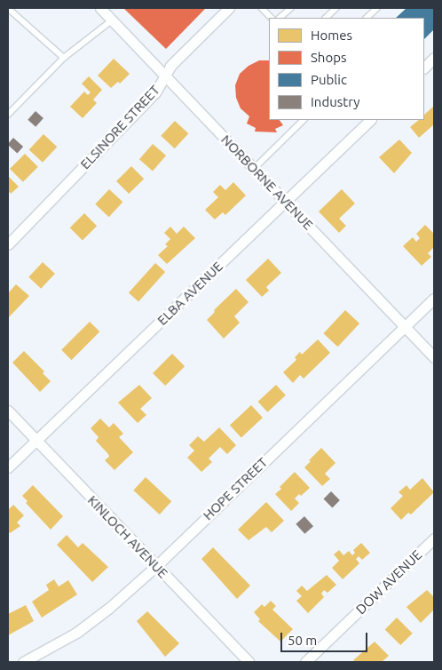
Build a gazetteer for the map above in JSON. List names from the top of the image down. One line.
{"streets":{"street":["ELSINORE STREET","NORBORNE AVENUE","ELBA AVENUE","HOPE STREET","KINLOCH AVENUE","DOW AVENUE"]},"crossings":[["ELSINORE STREET","NORBORNE AVENUE"],["NORBORNE AVENUE","ELBA AVENUE"],["NORBORNE AVENUE","HOPE STREET"],["ELBA AVENUE","KINLOCH AVENUE"],["HOPE STREET","KINLOCH AVENUE"]],"legend":["Homes","Shops","Public","Industry"],"scale_bar":"50 m"}
